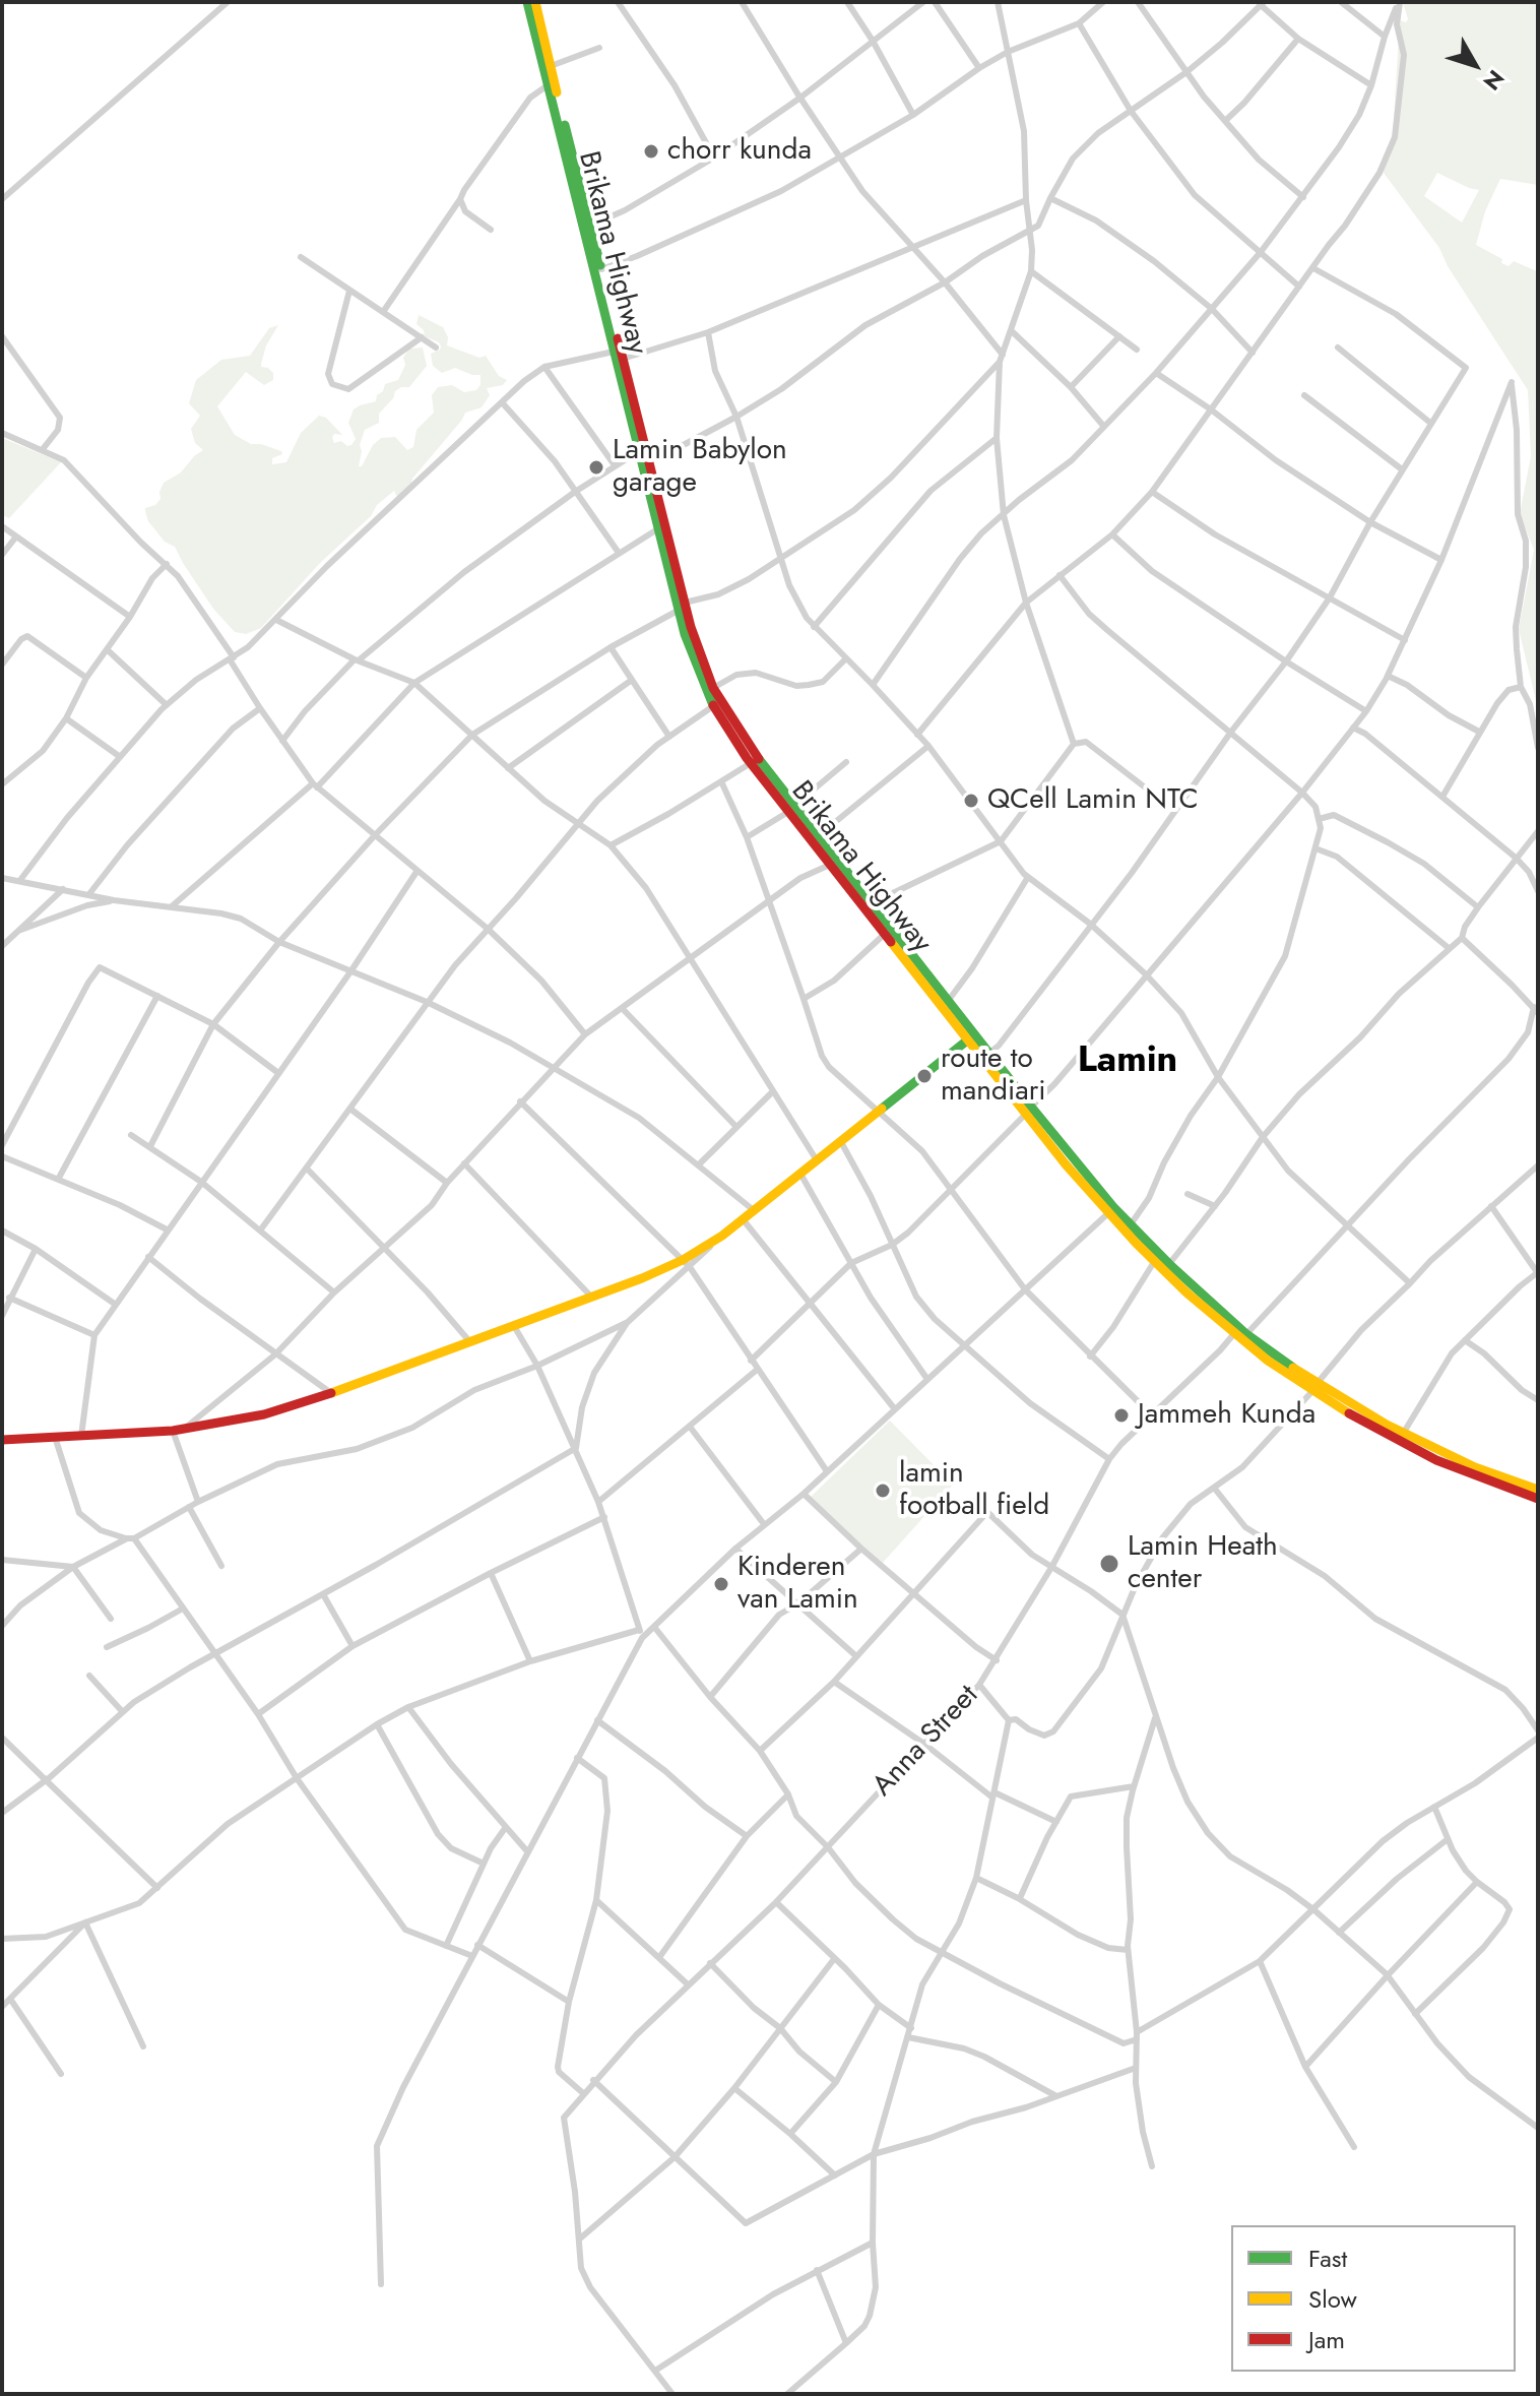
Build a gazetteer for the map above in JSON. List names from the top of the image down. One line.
{"streets":{"main road":["Brikama Highway"],"street":["Anna Street"]},"crossings":[["Brikama Highway","Anna Street"]],"districts":["Lamin"],"places":["chorr kunda","Lamin Babylon garage","QCell Lamin NTC","route to mandiari","Jammeh Kunda","lamin football field","Lamin Heath center","Kinderen van Lamin"],"legend":["Fast","Slow","Jam"],"north":"bottom right"}
